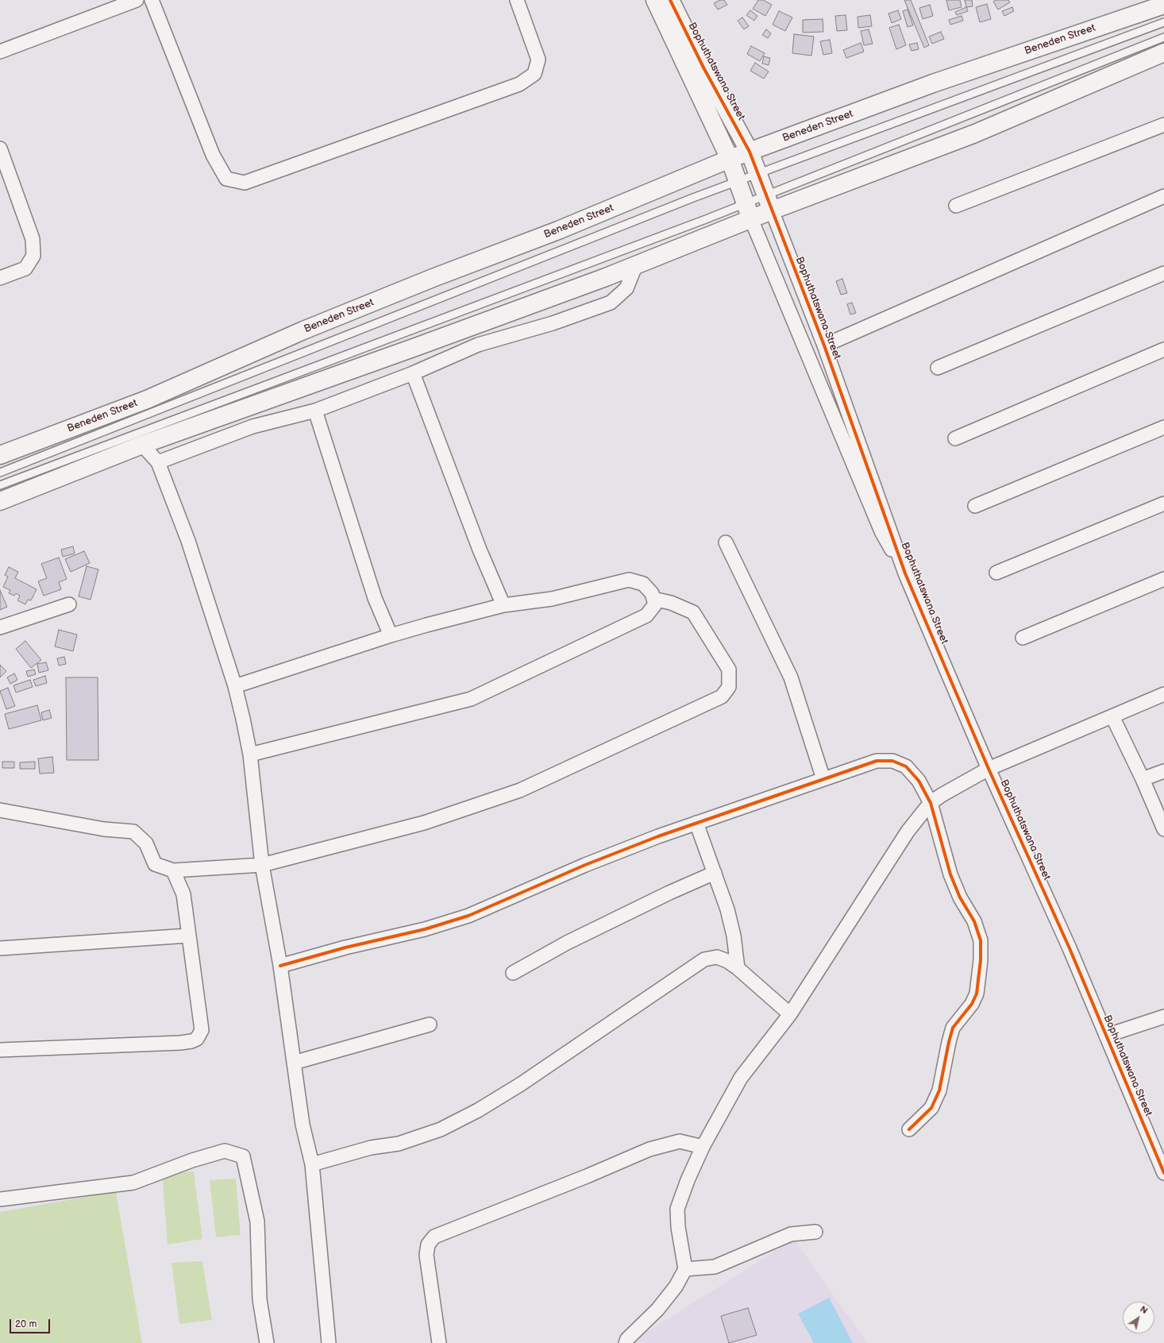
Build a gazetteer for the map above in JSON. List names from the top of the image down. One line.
{"streets":{"main road":["Beneden Street","Bophuthatswana Street"]},"crossings":[["Beneden Street","Bophuthatswana Street"]],"scale_bar":"20 m","north":"top right"}
